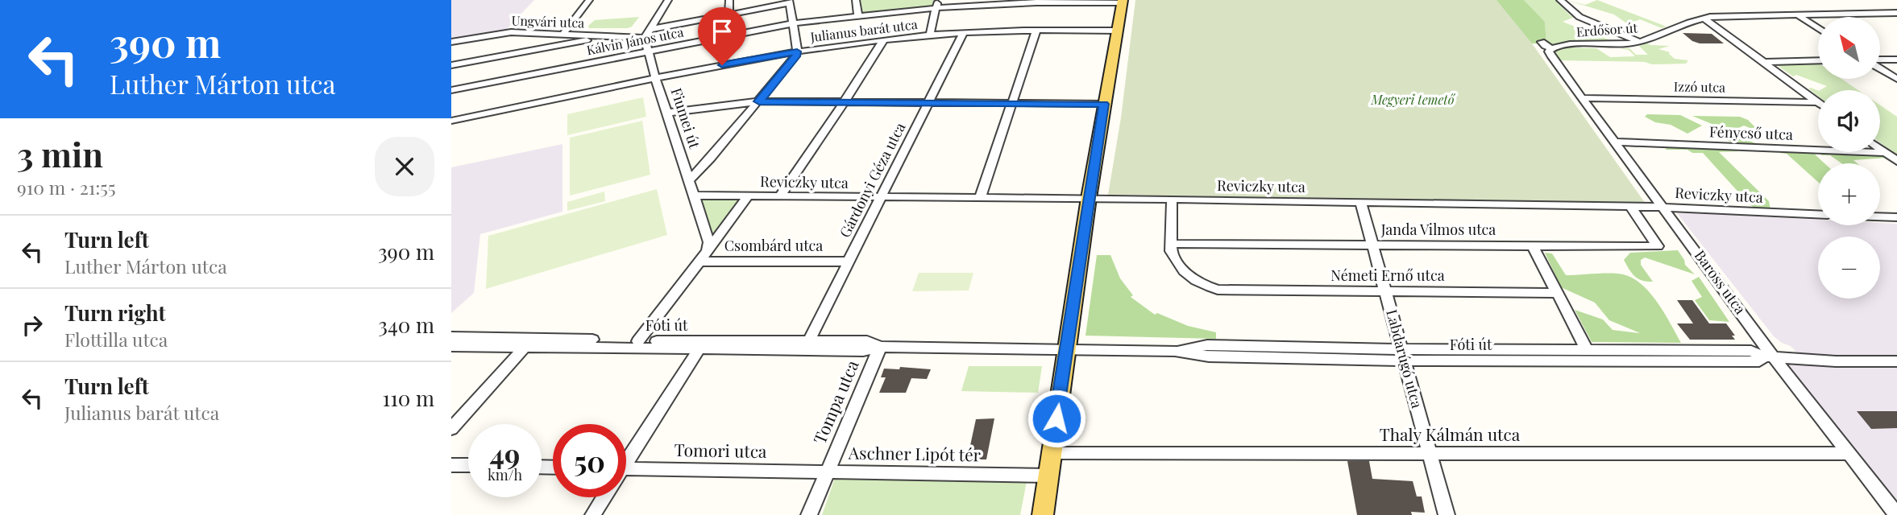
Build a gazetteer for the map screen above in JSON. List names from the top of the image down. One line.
{"streets":{"street":["Ungvári utca","Erdősor út","Julianus barát utca","Kálvin János utca","Izzó utca","Fiumei út","Fénycső utca","Gárdonyi Géza utca","Reviczky utca","Janda Vilmos utca","Csombárd utca","Németi Ernő utca","Baross utca","Fóti út","Labdarúgó utca","Tompa utca","Thaly Kálmán utca","Tomori utca","Aschner Lipót tér"]},"crossings":[["Ungvári utca","Fiumei út"],["Erdősor út","Baross utca"],["Julianus barát utca","Fiumei út"],["Julianus barát utca","Gárdonyi Géza utca"],["Kálvin János utca","Fiumei út"],["Izzó utca","Baross utca"],["Fiumei út","Reviczky utca"],["Fénycső utca","Baross utca"],["Gárdonyi Géza utca","Reviczky utca"],["Gárdonyi Géza utca","Csombárd utca"],["Gárdonyi Géza utca","Fóti út"],["Reviczky utca","Janda Vilmos utca"],["Reviczky utca","Baross utca"],["Reviczky utca","Labdarúgó utca"],["Janda Vilmos utca","Németi Ernő utca"],["Janda Vilmos utca","Labdarúgó utca"],["Németi Ernő utca","Labdarúgó utca"],["Baross utca","Fóti út"],["Baross utca","Thaly Kálmán utca"],["Fóti út","Labdarúgó utca"],["Fóti út","Tompa utca"],["Labdarúgó utca","Thaly Kálmán utca"],["Tompa utca","Tomori utca"],["Tompa utca","Aschner Lipót tér"],["Tomori utca","Aschner Lipót tér"]],"parks":["Megyeri temető"],"north":"top left","page":{"turn":["390 m","Luther Márton utca"],"map_buttons":["+","−"],"heading":["3 min","910 m · 21:55"],"list":[{"name":"Turn left","note":"Luther Márton utca","value":"390 m"},{"name":"Turn right","note":"Flottilla utca","value":"340 m"},{"name":"Turn left","note":"Julianus barát utca","value":"110 m"}],"speed":"49 km/h","limit":"50"}}
